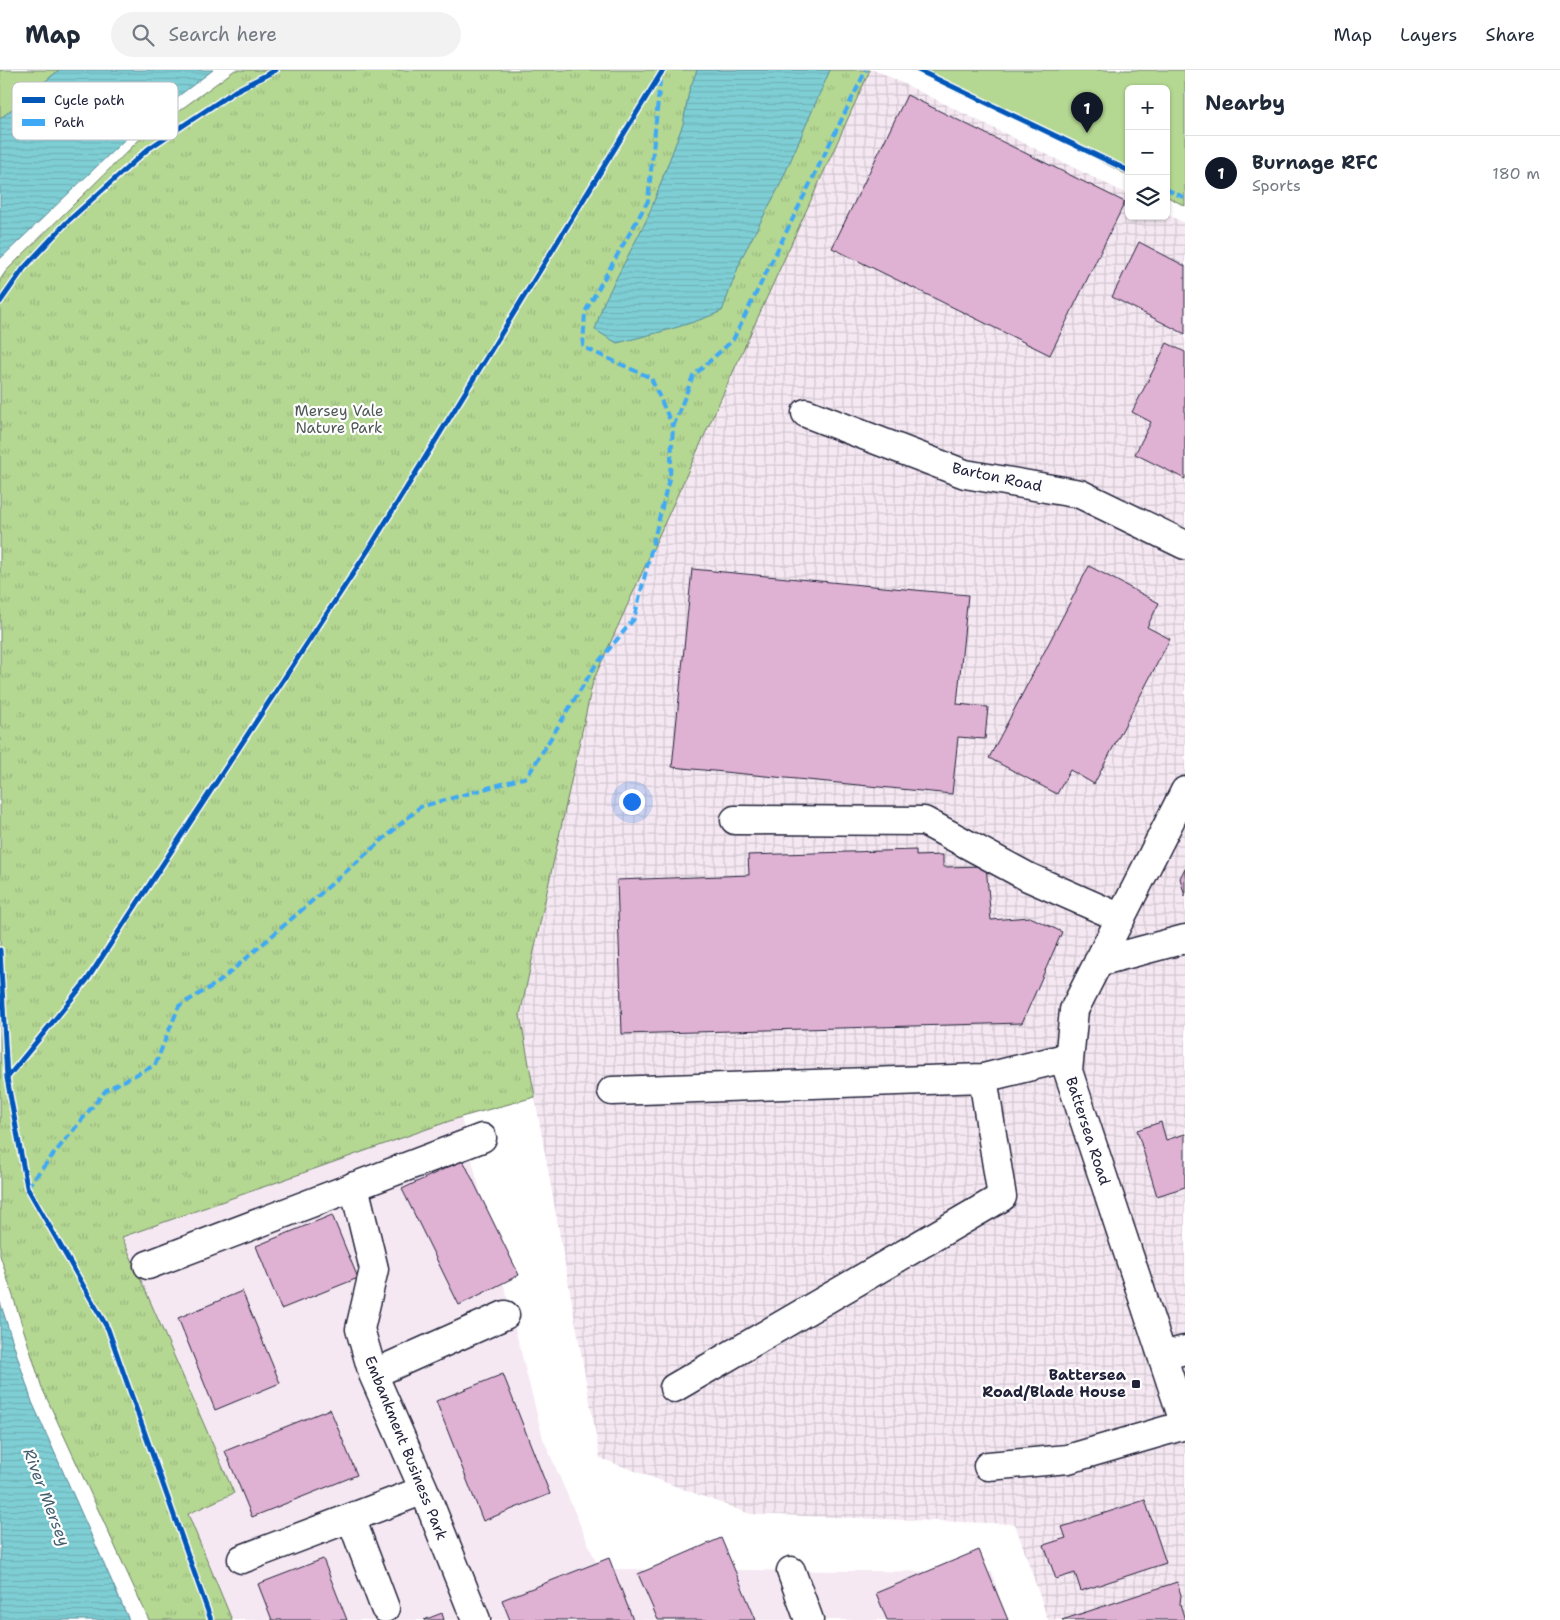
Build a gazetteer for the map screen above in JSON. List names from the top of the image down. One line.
{"streets":{"street":["Barton Road","Battersea Road","Embankment Business Park"]},"water":["River Mersey"],"parks":["Mersey Vale Nature Park"],"places":{"transit":["Battersea Road/Blade House"]},"legend":["Cycle path","Path"],"page":{"header":"Map","search":"Search here","nav":["Map","Layers","Share"],"heading":"Nearby","map_buttons":["+","−"],"pins":"1","list":[{"mark":"1","name":"Burnage RFC","note":"Sports","value":"180 m"}]}}
